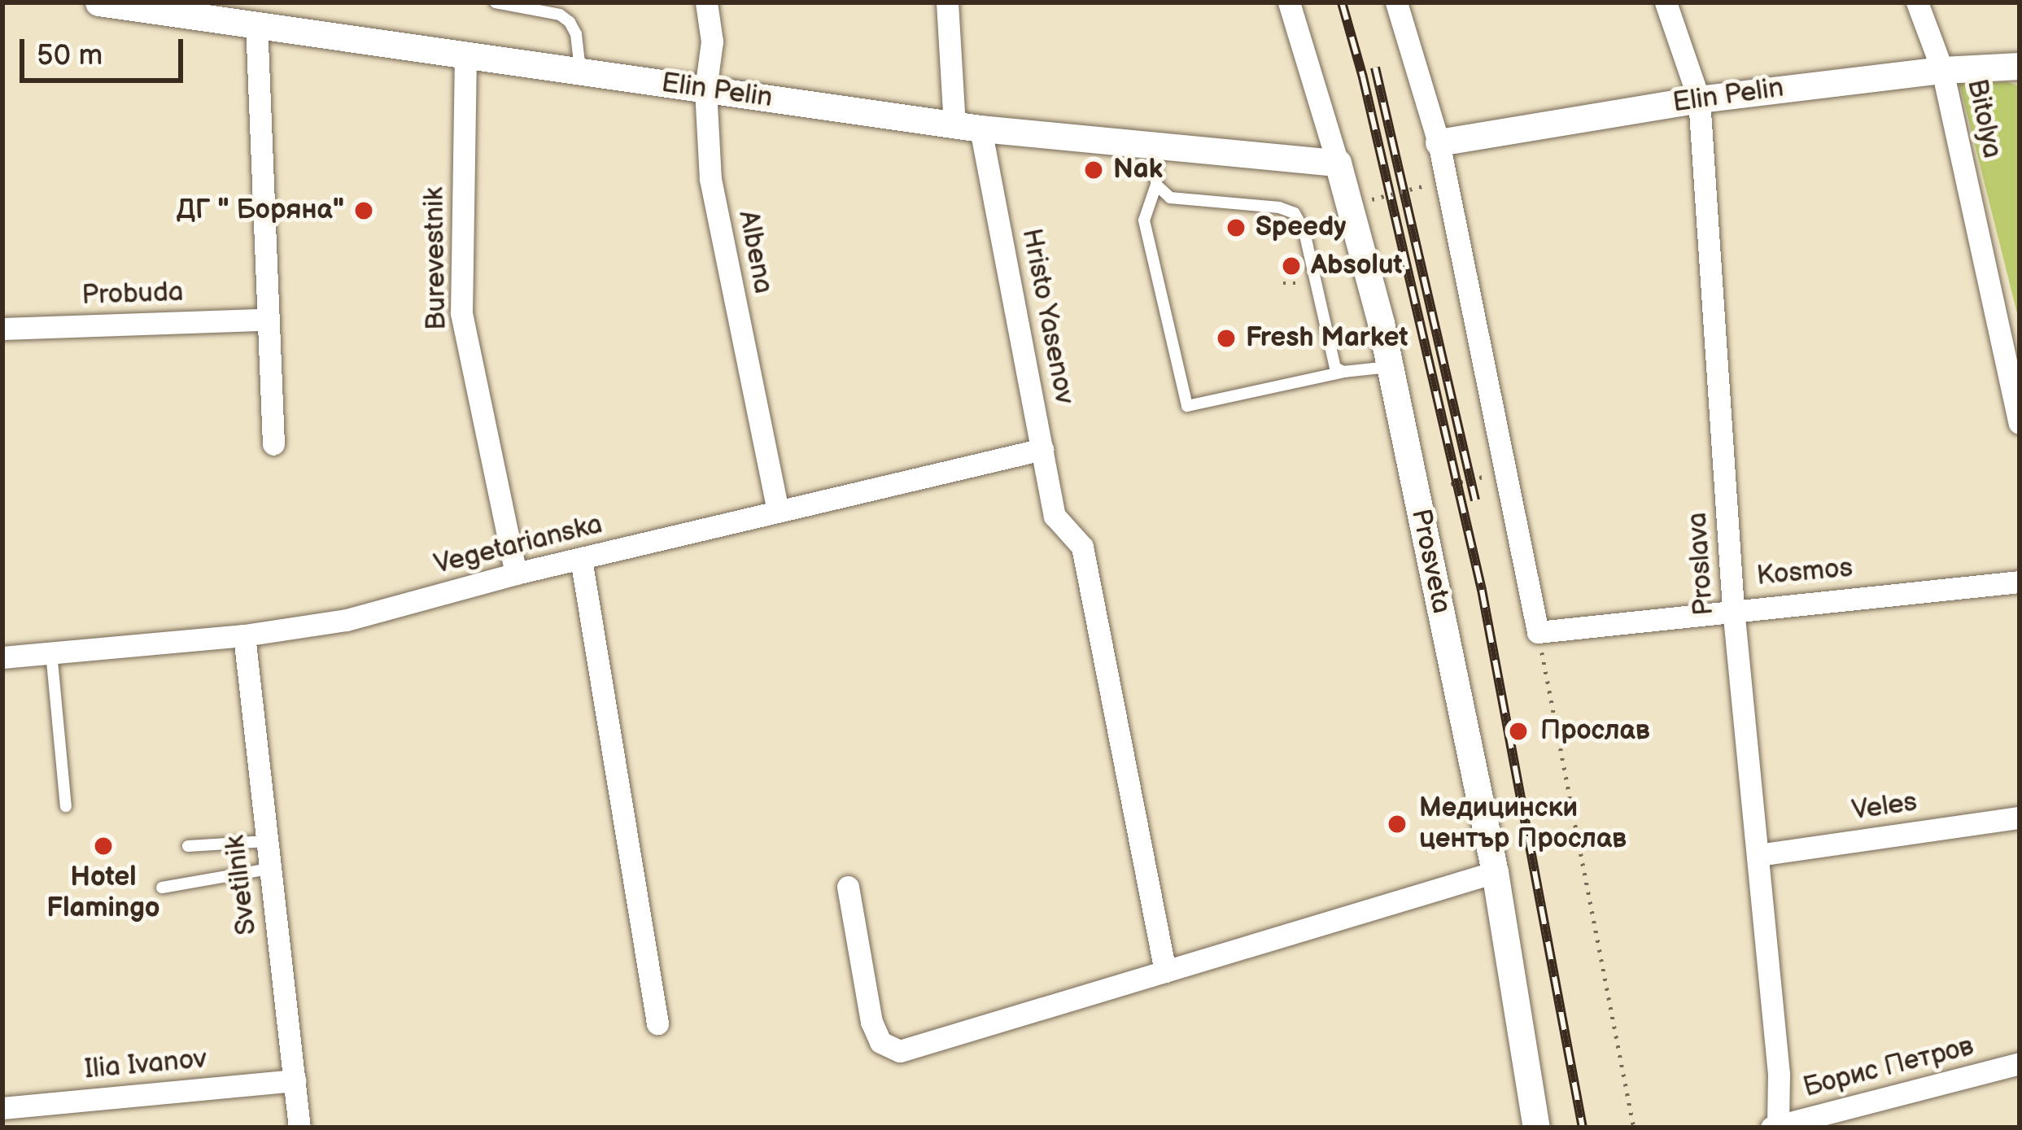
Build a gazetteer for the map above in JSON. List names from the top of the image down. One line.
{"streets":{"street":["Elin Pelin","Bitolya","Albena","Burevestnik","Probuda","Hristo Yasenov","Vegetarianska","Prosveta","Proslava","Kosmos","Veles","Svetilnik","Ilia Ivanov","Борис Петров"]},"crossings":[["Elin Pelin","Bitolya"],["Elin Pelin","Albena"],["Elin Pelin","Burevestnik"],["Elin Pelin","Hristo Yasenov"],["Elin Pelin","Prosveta"],["Elin Pelin","Proslava"],["Albena","Vegetarianska"],["Burevestnik","Vegetarianska"],["Hristo Yasenov","Vegetarianska"],["Vegetarianska","Svetilnik"],["Proslava","Kosmos"],["Proslava","Veles"],["Proslava","Борис Петров"],["Svetilnik","Ilia Ivanov"]],"places":["Nak","ДГ \" Боряна\"","Speedy","Absolut","Fresh Market","Прослав","Медицински център Прослав","Hotel Flamingo"],"scale_bar":"50 m"}
